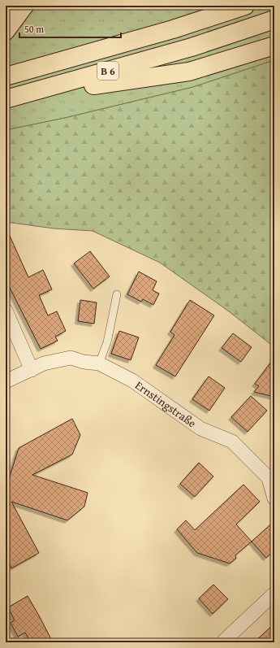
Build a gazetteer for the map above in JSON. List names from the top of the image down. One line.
{"streets":{"highway":["B 6"],"street":["Ernstingstraße"]},"scale_bar":"50 m"}
